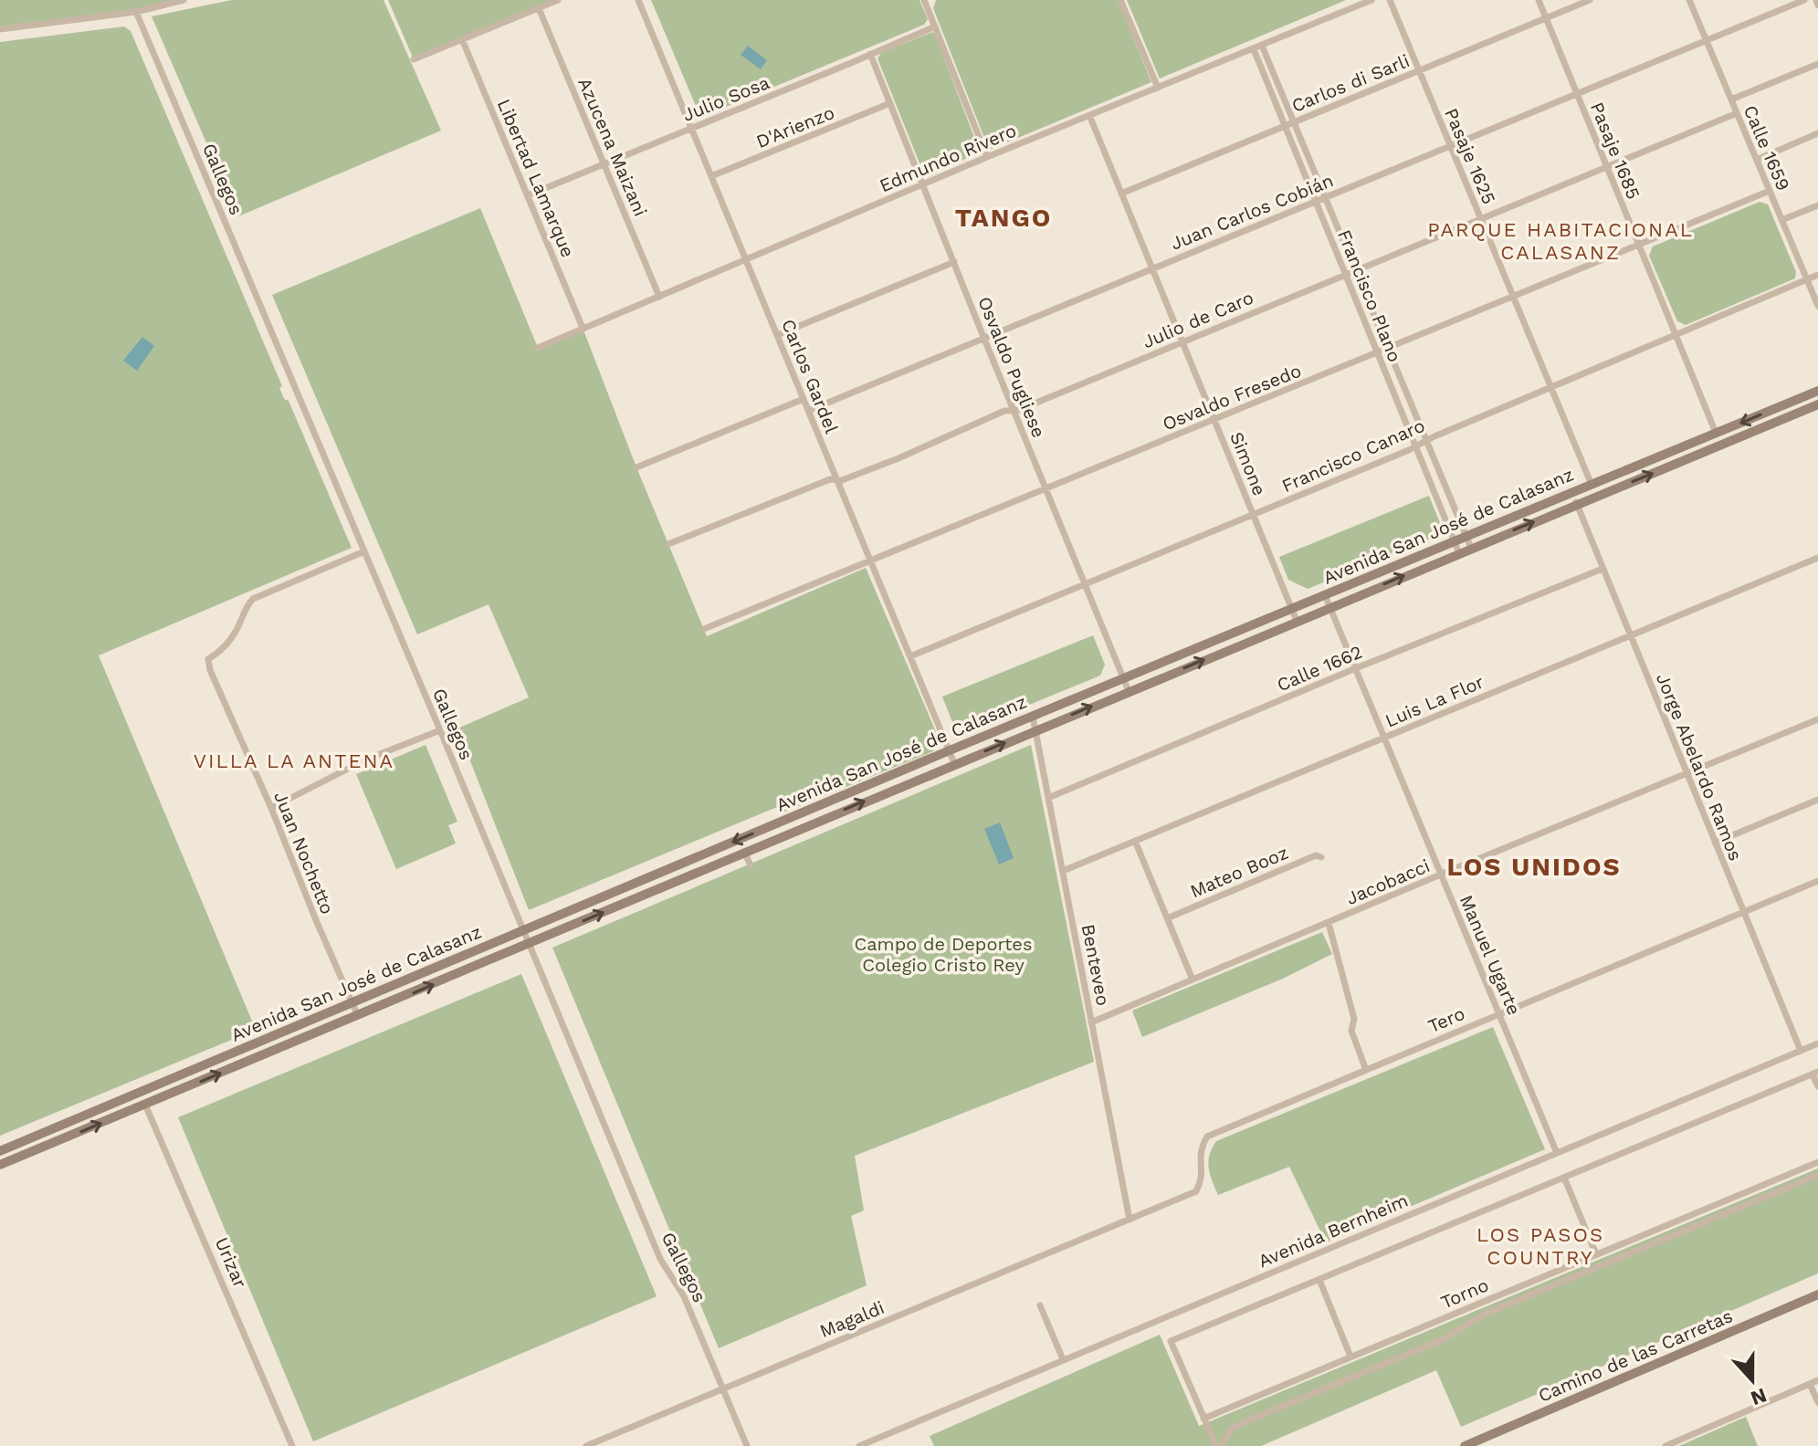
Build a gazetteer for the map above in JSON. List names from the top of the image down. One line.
{"streets":{"main road":["Avenida San José de Calasanz","Urizar","Camino de las Carretas"],"street":["Carlos di Sarli","Julio Sosa","D'Arienzo","Azucena Maizani","Calle 1659","Pasaje 1685","Pasaje 1625","Edmundo Rivero","Libertad Lamarque","Gallegos","Juan Carlos Cobián","Francisco Plano","Julio de Caro","Osvaldo Pugliese","Carlos Gardel","Osvaldo Fresedo","Francisco Canaro","Simone","Calle 1662","Luis La Flor","Jorge Abelardo Ramos","Juan Nochetto","Mateo Booz","Jacobacci","Manuel Ugarte","Benteveo","Tero","Avenida Bernheim","Torno","Magaldi"]},"crossings":[["Carlos di Sarli","Pasaje 1685"],["Carlos di Sarli","Pasaje 1625"],["Carlos di Sarli","Francisco Plano"],["Carlos di Sarli","Simone"],["Julio Sosa","Azucena Maizani"],["Julio Sosa","Libertad Lamarque"],["Julio Sosa","Osvaldo Pugliese"],["Julio Sosa","Carlos Gardel"],["D'Arienzo","Osvaldo Pugliese"],["D'Arienzo","Carlos Gardel"],["Azucena Maizani","Edmundo Rivero"],["Calle 1659","Juan Carlos Cobián"],["Calle 1659","Julio de Caro"],["Calle 1659","Osvaldo Fresedo"],["Calle 1659","Francisco Canaro"],["Pasaje 1685","Juan Carlos Cobián"],["Pasaje 1685","Julio de Caro"],["Pasaje 1685","Osvaldo Fresedo"],["Pasaje 1685","Francisco Canaro"],["Pasaje 1685","Avenida San José de Calasanz"],["Pasaje 1625","Juan Carlos Cobián"],["Pasaje 1625","Julio de Caro"],["Pasaje 1625","Osvaldo Fresedo"],["Pasaje 1625","Francisco Canaro"],["Pasaje 1625","Avenida San José de Calasanz"],["Edmundo Rivero","Libertad Lamarque"],["Edmundo Rivero","Francisco Plano"],["Edmundo Rivero","Osvaldo Pugliese"],["Edmundo Rivero","Carlos Gardel"],["Edmundo Rivero","Simone"],["Gallegos","Avenida San José de Calasanz"],["Gallegos","Juan Nochetto"],["Gallegos","Magaldi"],["Juan Carlos Cobián","Francisco Plano"],["Juan Carlos Cobián","Osvaldo Pugliese"],["Juan Carlos Cobián","Carlos Gardel"],["Juan Carlos Cobián","Simone"],["Francisco Plano","Julio de Caro"],["Francisco Plano","Osvaldo Fresedo"],["Francisco Plano","Francisco Canaro"],["Francisco Plano","Avenida San José de Calasanz"],["Julio de Caro","Osvaldo Pugliese"],["Julio de Caro","Carlos Gardel"],["Julio de Caro","Simone"],["Osvaldo Pugliese","Osvaldo Fresedo"],["Osvaldo Pugliese","Francisco Canaro"],["Osvaldo Pugliese","Avenida San José de Calasanz"],["Carlos Gardel","Osvaldo Fresedo"],["Carlos Gardel","Francisco Canaro"],["Carlos Gardel","Avenida San José de Calasanz"],["Osvaldo Fresedo","Simone"],["Francisco Canaro","Simone"],["Simone","Avenida San José de Calasanz"],["Avenida San José de Calasanz","Jorge Abelardo Ramos"],["Avenida San José de Calasanz","Juan Nochetto"],["Avenida San José de Calasanz","Manuel Ugarte"],["Avenida San José de Calasanz","Benteveo"],["Avenida San José de Calasanz","Urizar"],["Calle 1662","Jorge Abelardo Ramos"],["Calle 1662","Manuel Ugarte"],["Calle 1662","Benteveo"],["Luis La Flor","Jorge Abelardo Ramos"],["Luis La Flor","Manuel Ugarte"],["Luis La Flor","Benteveo"],["Jorge Abelardo Ramos","Jacobacci"],["Jorge Abelardo Ramos","Tero"],["Jorge Abelardo Ramos","Avenida Bernheim"],["Jacobacci","Manuel Ugarte"],["Jacobacci","Benteveo"],["Manuel Ugarte","Tero"],["Manuel Ugarte","Avenida Bernheim"],["Benteveo","Tero"],["Benteveo","Magaldi"],["Tero","Magaldi"]],"districts":["TANGO","PARQUE HABITACIONAL CALASANZ","VILLA LA ANTENA","LOS UNIDOS","LOS PASOS COUNTRY"],"parks":["Campo de Deportes Colegio Cristo Rey"],"north":"bottom"}
